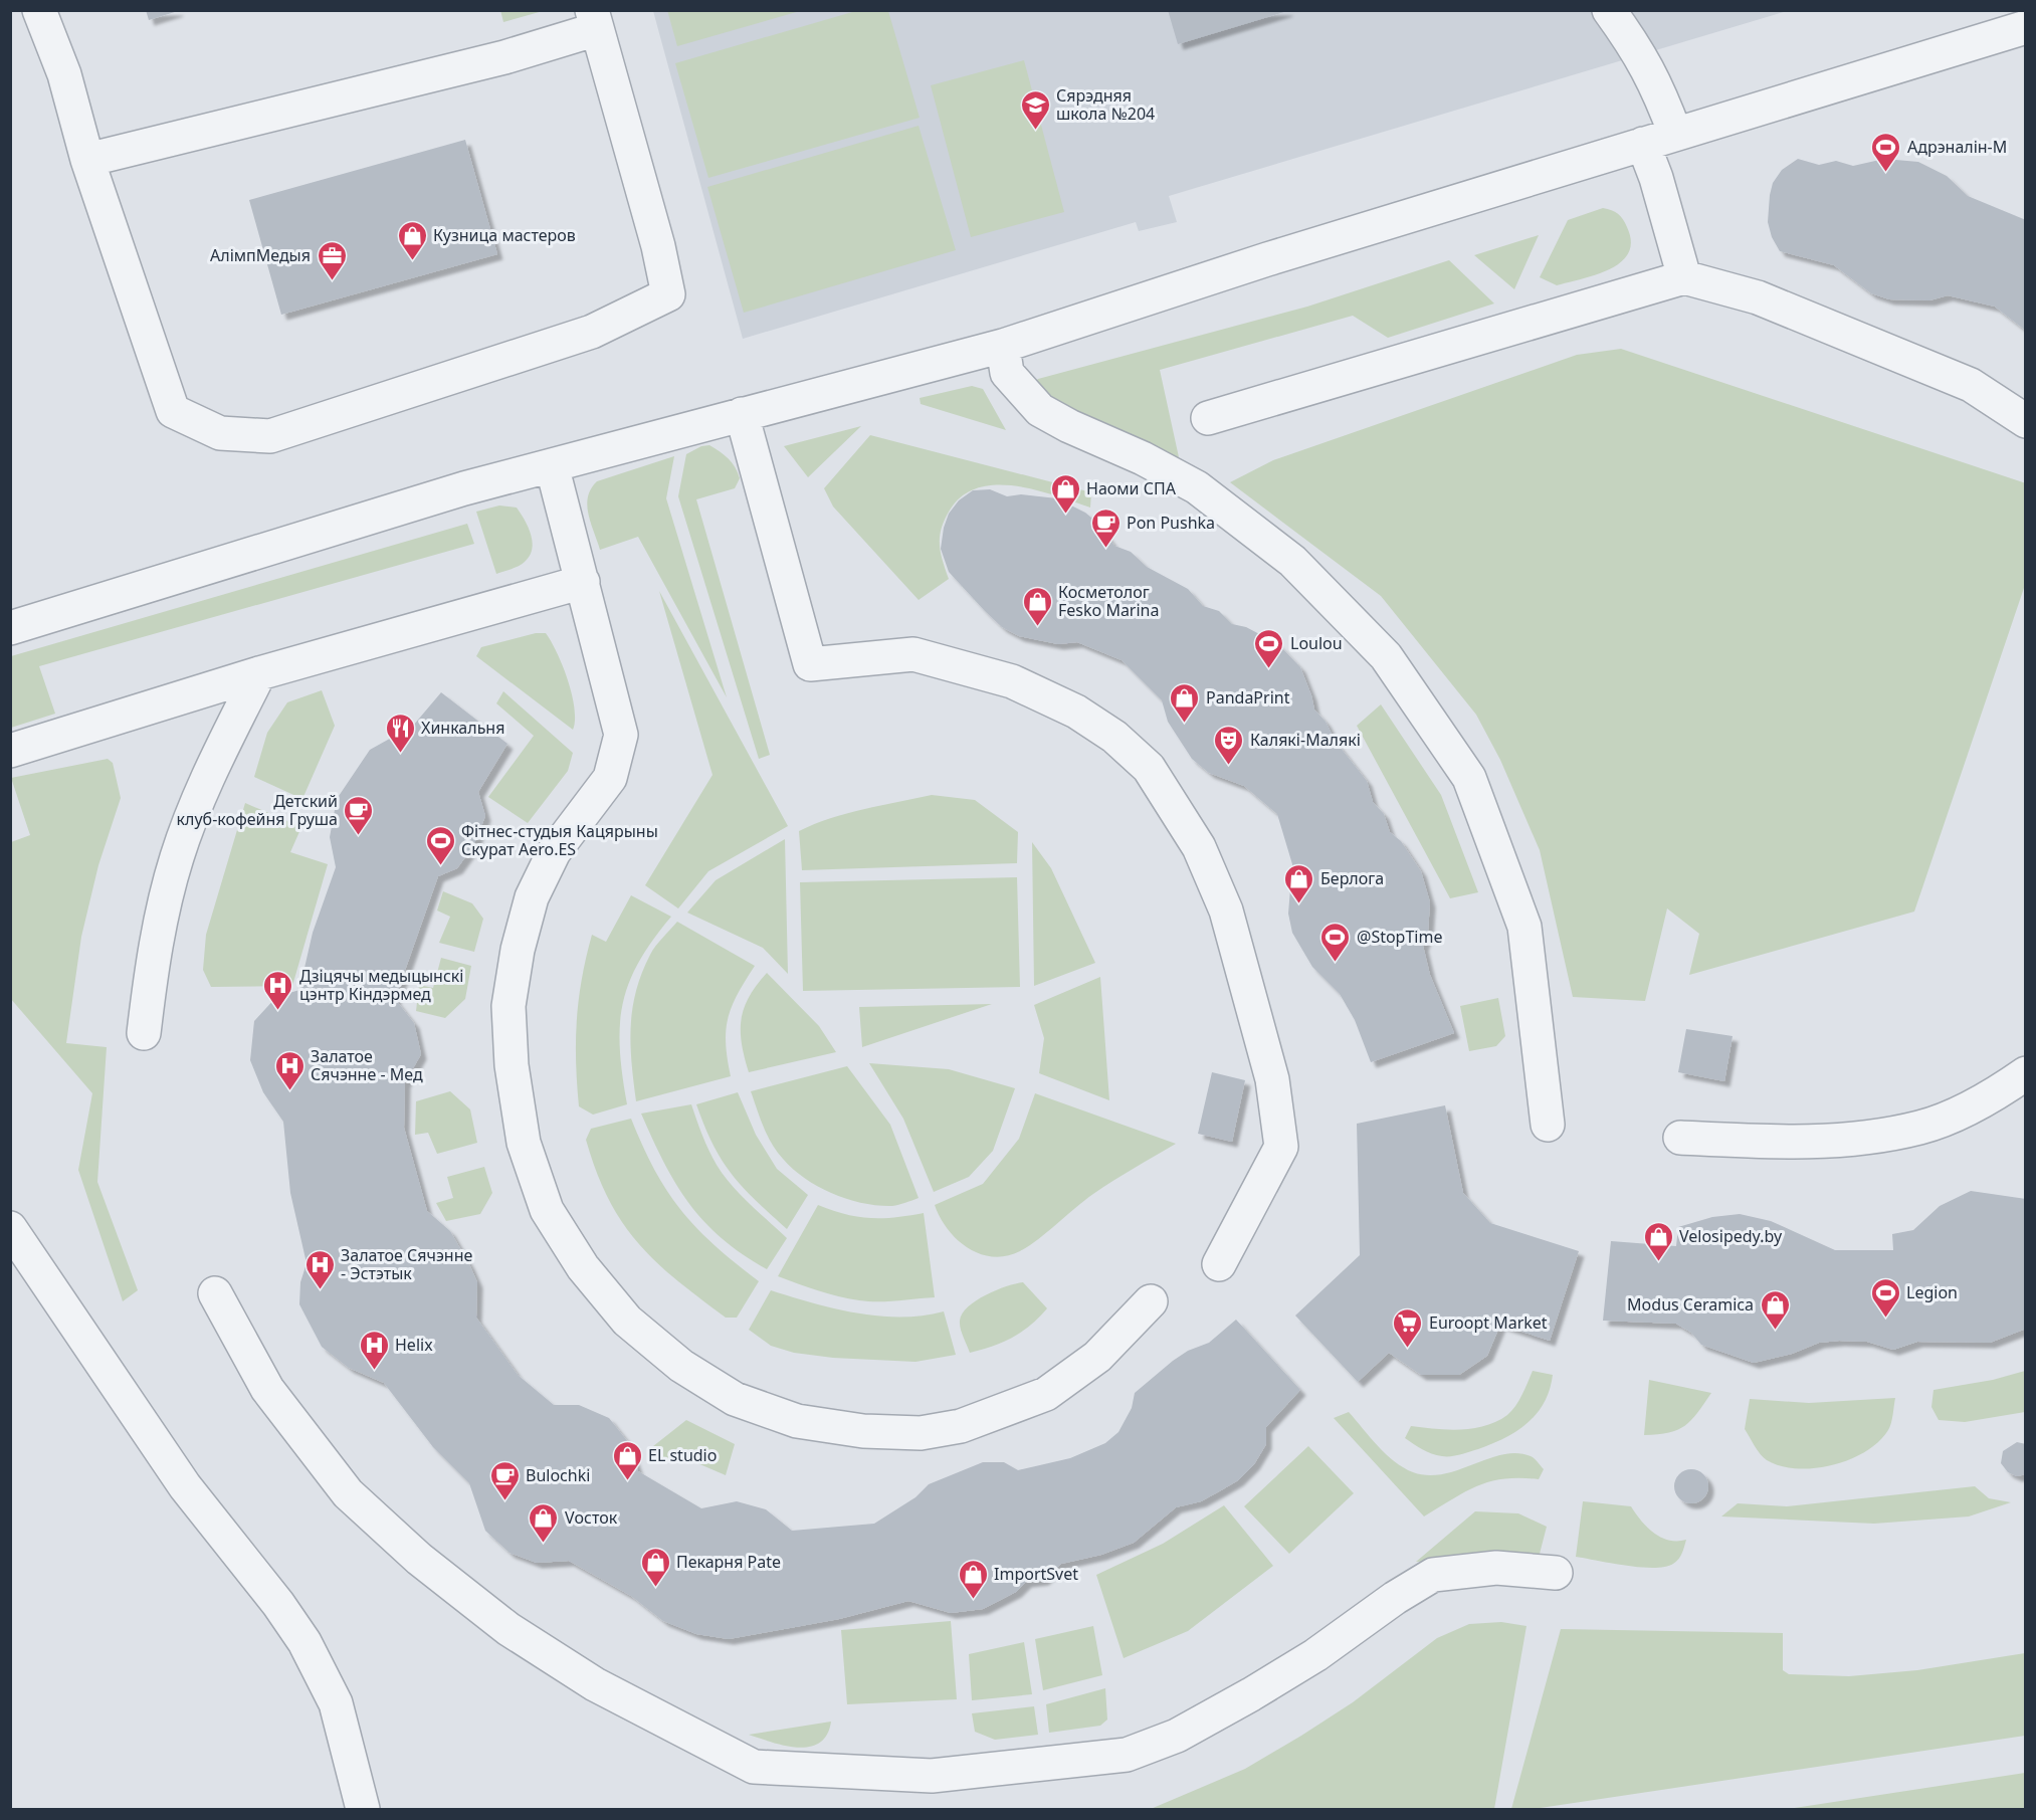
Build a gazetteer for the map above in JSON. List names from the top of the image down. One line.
{"places":{"school or university":["Сярэдняя школа №204"],"sports":["Адрэналін-М","Loulou","Фітнес-студыя Кацярыны Скурат Aero.ES","@StopTime","Legion"],"shop":["Кузница мастеров","Наоми СПА","Косметолог Fesko Marina","PandaPrint","Берлога","Velosipedy.by","Modus Ceramica","EL studio","Vосток","Пекарня Pate","ImportSvet"],"office":["АлімпМедыя"],"cafe":["Pon Pushka","Детский клуб-кофейня Груша","Bulochki"],"restaurant":["Хинкальня"],"theatre":["Калякі-Малякі"],"hospital":["Дзіцячы медыцынскі цэнтр Кіндэрмед","Залатое Сячэнне - Мед","Залатое Сячэнне - Эстэтык","Helix"],"supermarket":["Euroopt Market"]}}
